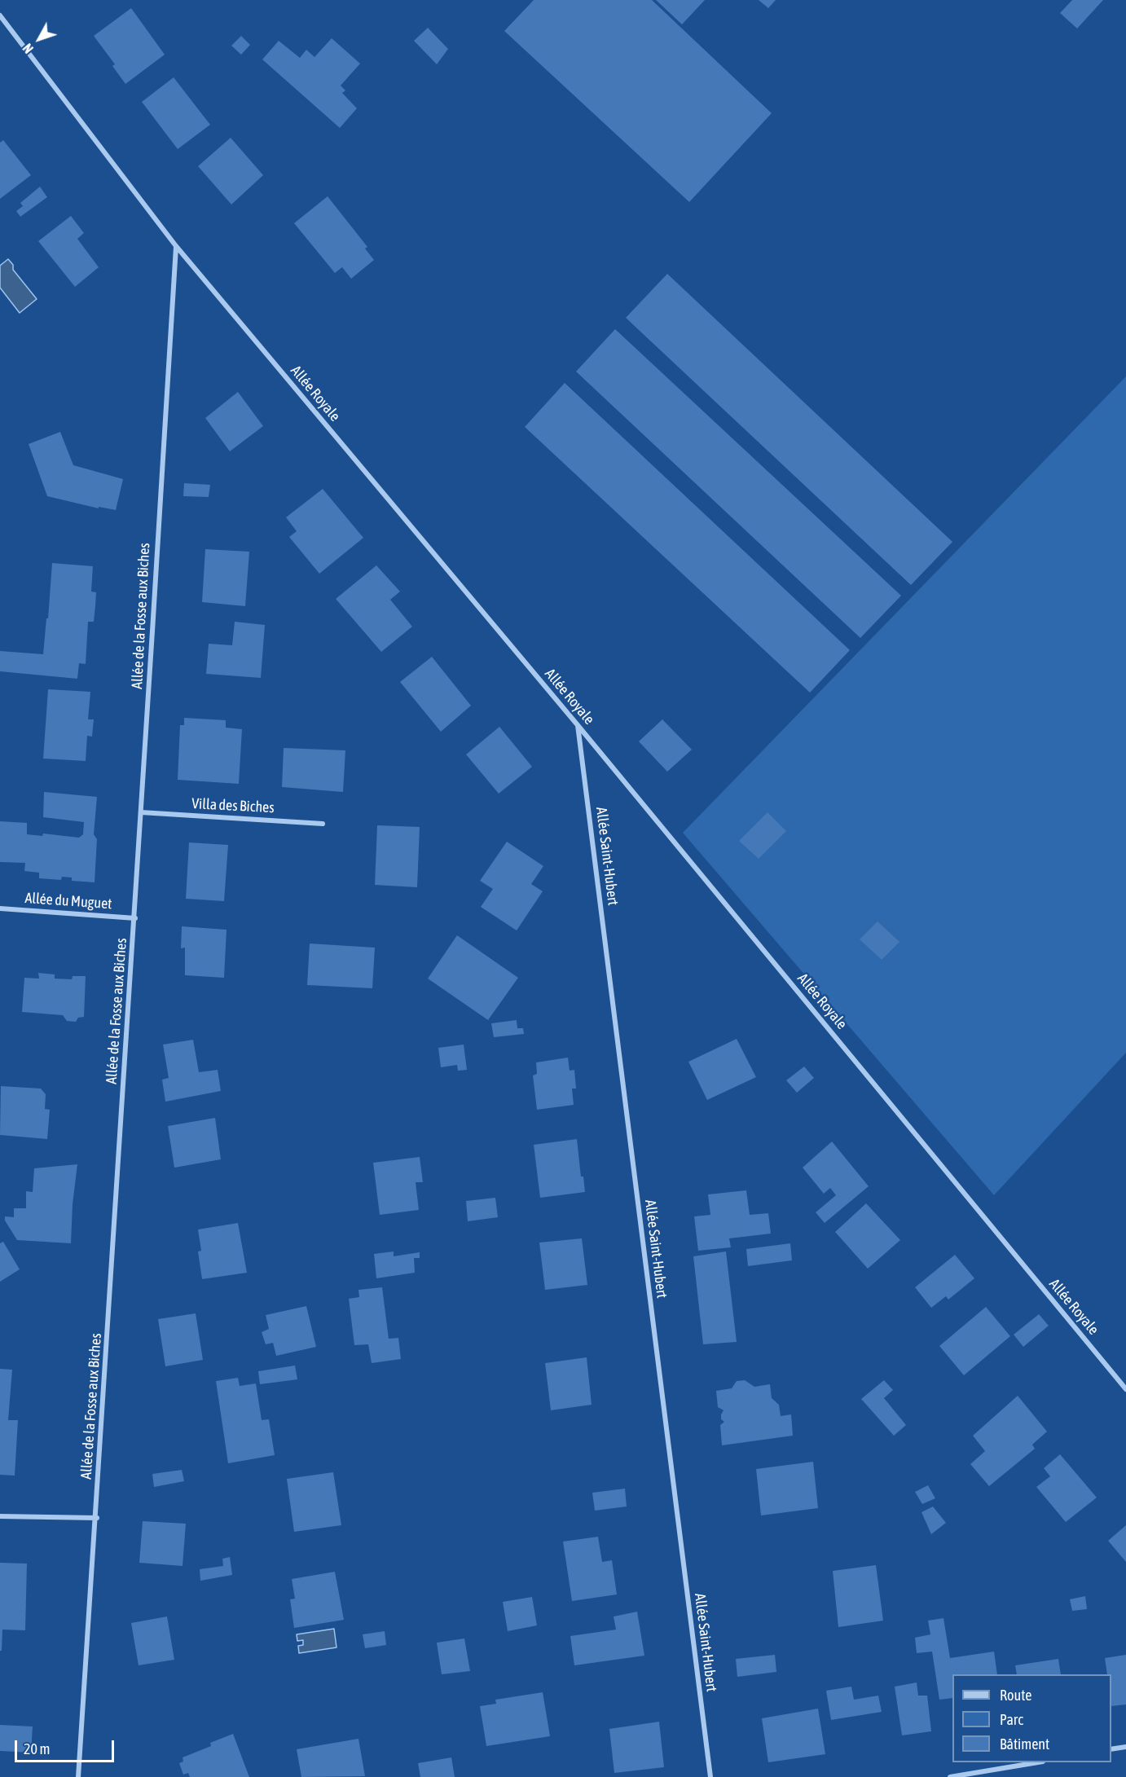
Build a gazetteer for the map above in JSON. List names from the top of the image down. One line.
{"streets":{"street":["Allée Royale","Allée de la Fosse aux Biches","Villa des Biches","Allée Saint-Hubert","Allée du Muguet"]},"crossings":[["Allée Royale","Allée de la Fosse aux Biches"],["Allée Royale","Allée Saint-Hubert"],["Allée de la Fosse aux Biches","Villa des Biches"],["Allée de la Fosse aux Biches","Allée du Muguet"]],"legend":["Route","Parc","Bâtiment"],"scale_bar":"20 m","north":"bottom left"}
